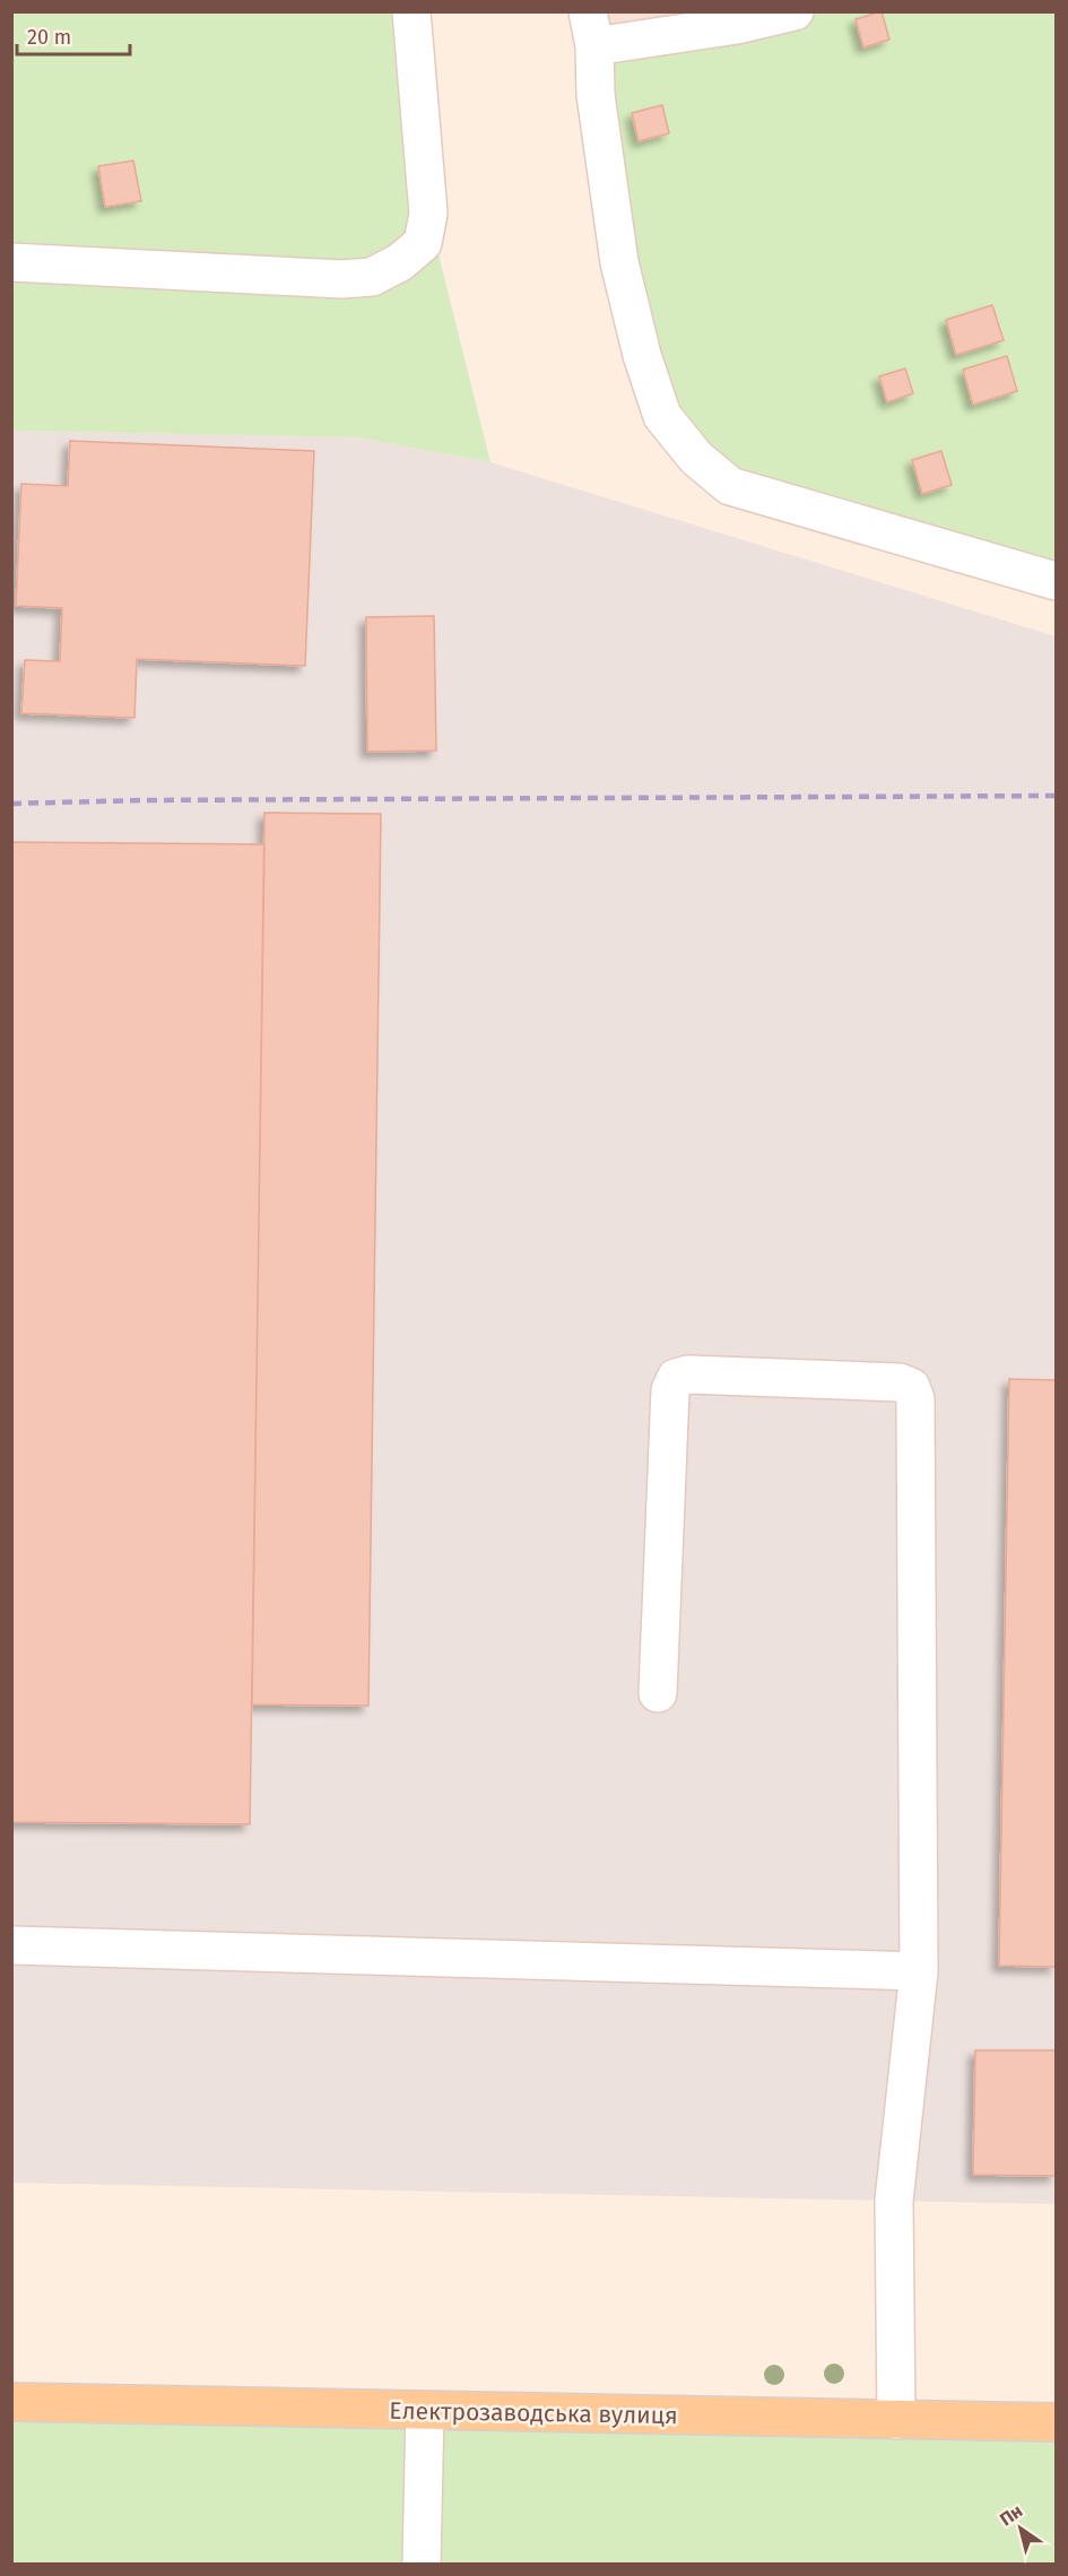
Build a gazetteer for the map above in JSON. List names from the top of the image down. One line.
{"streets":{"main road":["Електрозаводська вулиця"]},"scale_bar":"20 m","north":"top left"}
